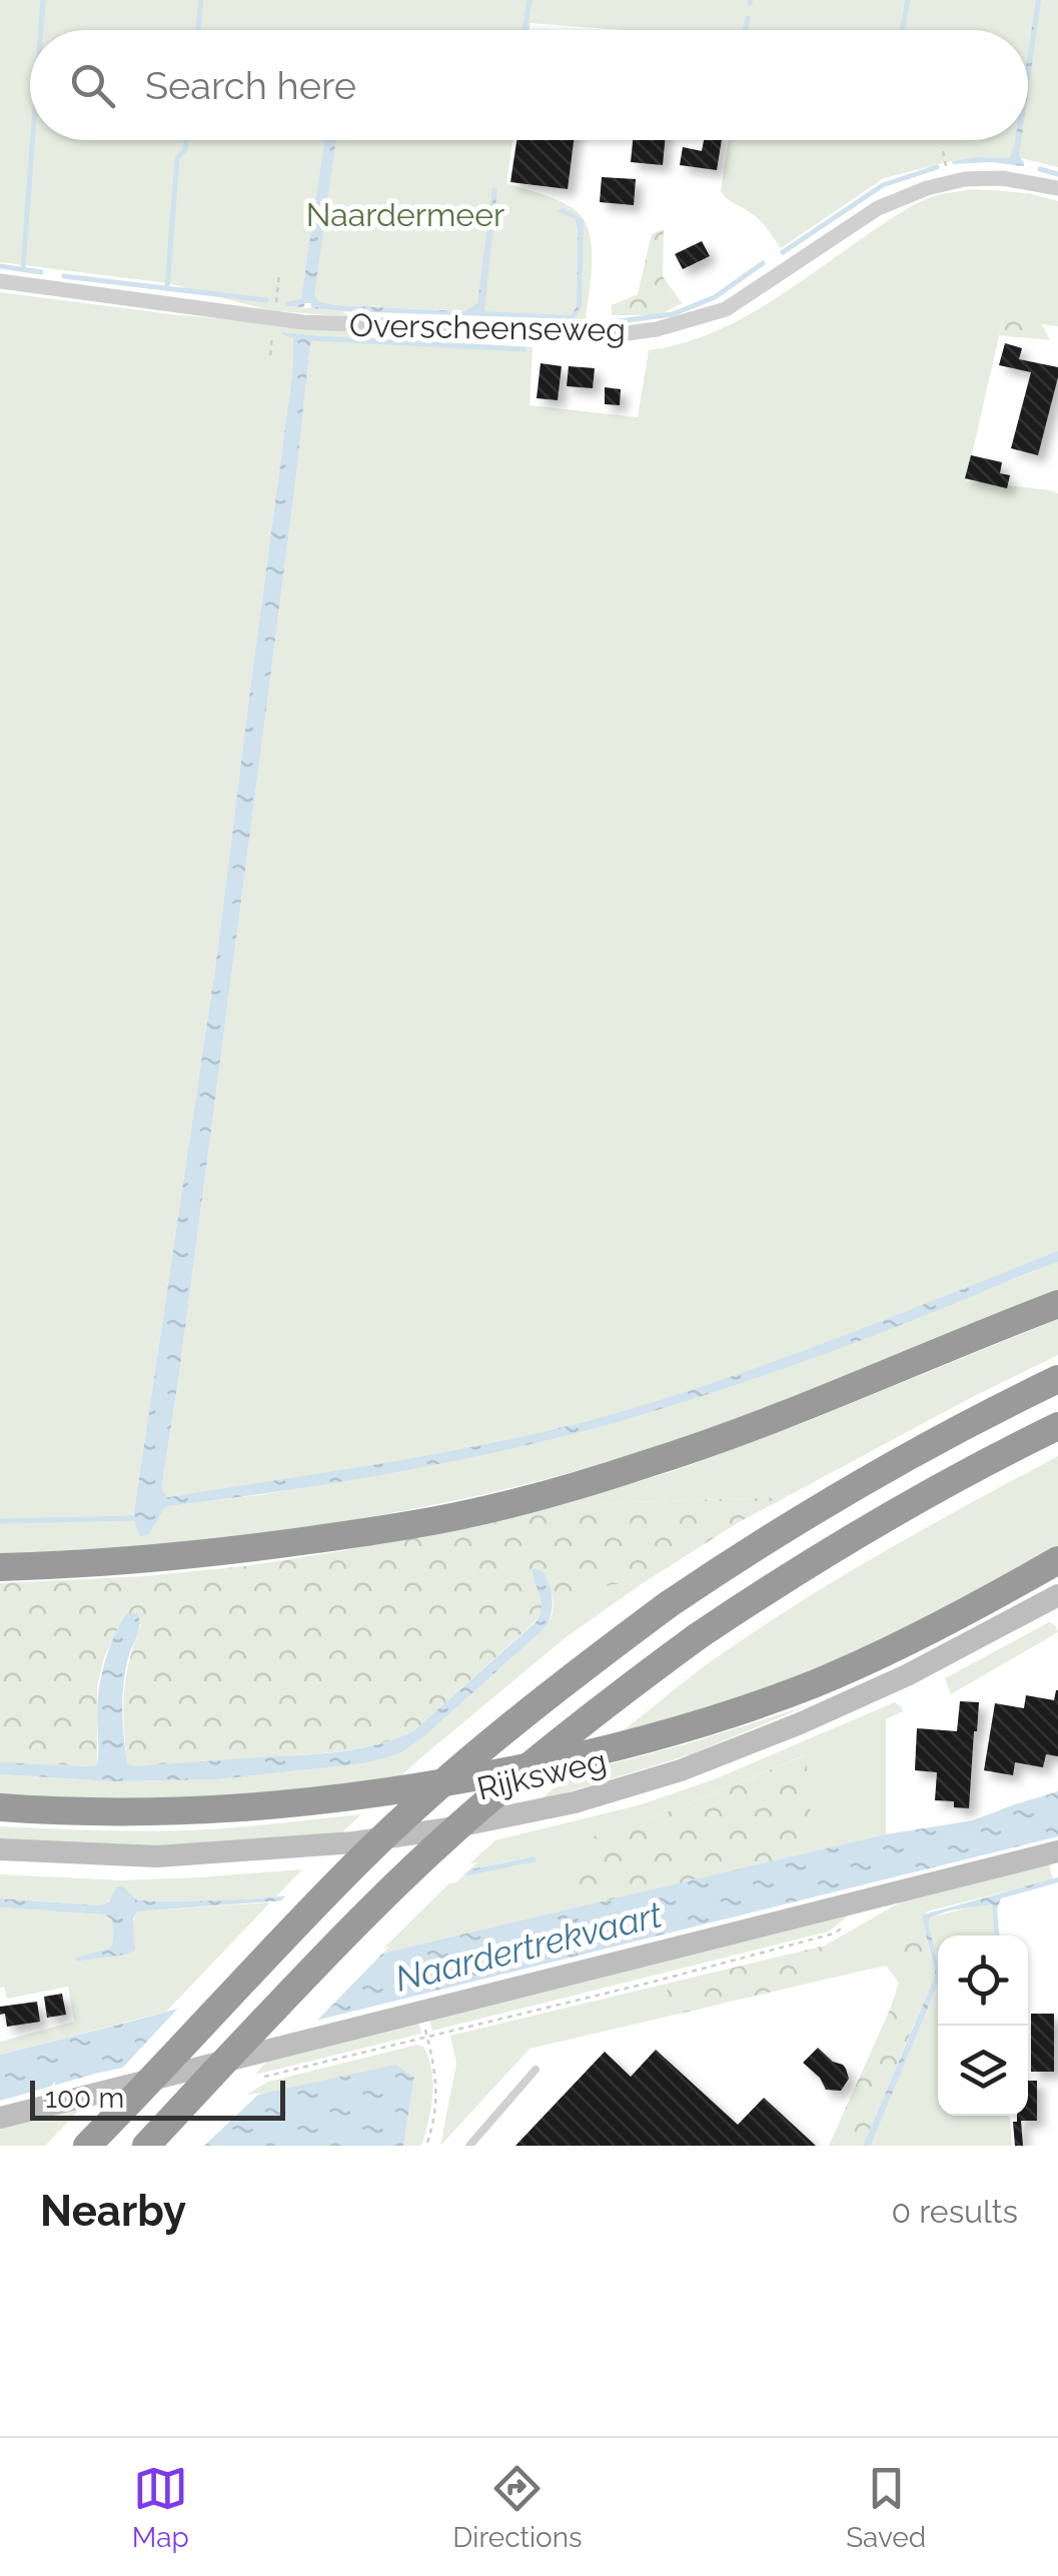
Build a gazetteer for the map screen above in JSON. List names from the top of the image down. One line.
{"streets":{"main road":["Rijksweg"],"street":["Overscheenseweg"]},"water":["Naardertrekvaart"],"parks":["Naardermeer"],"scale_bar":"100 m","page":{"search":"Search here","scale":"100 m","heading":["Nearby","0 results"],"nav":["Map","Directions","Saved"]}}
